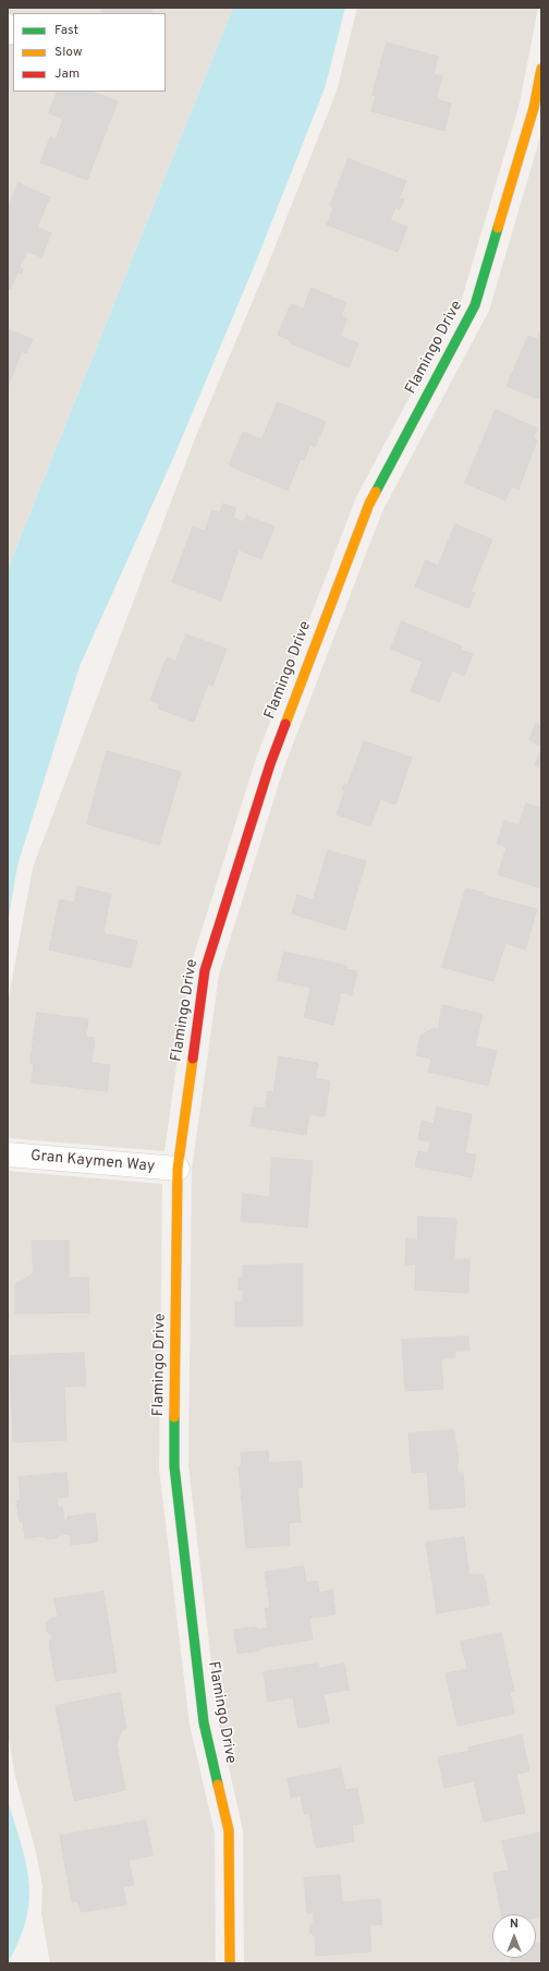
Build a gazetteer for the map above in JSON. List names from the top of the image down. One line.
{"streets":{"street":["Flamingo Drive","Gran Kaymen Way"]},"crossings":[["Flamingo Drive","Gran Kaymen Way"]],"legend":["Fast","Slow","Jam"],"north":"top"}
